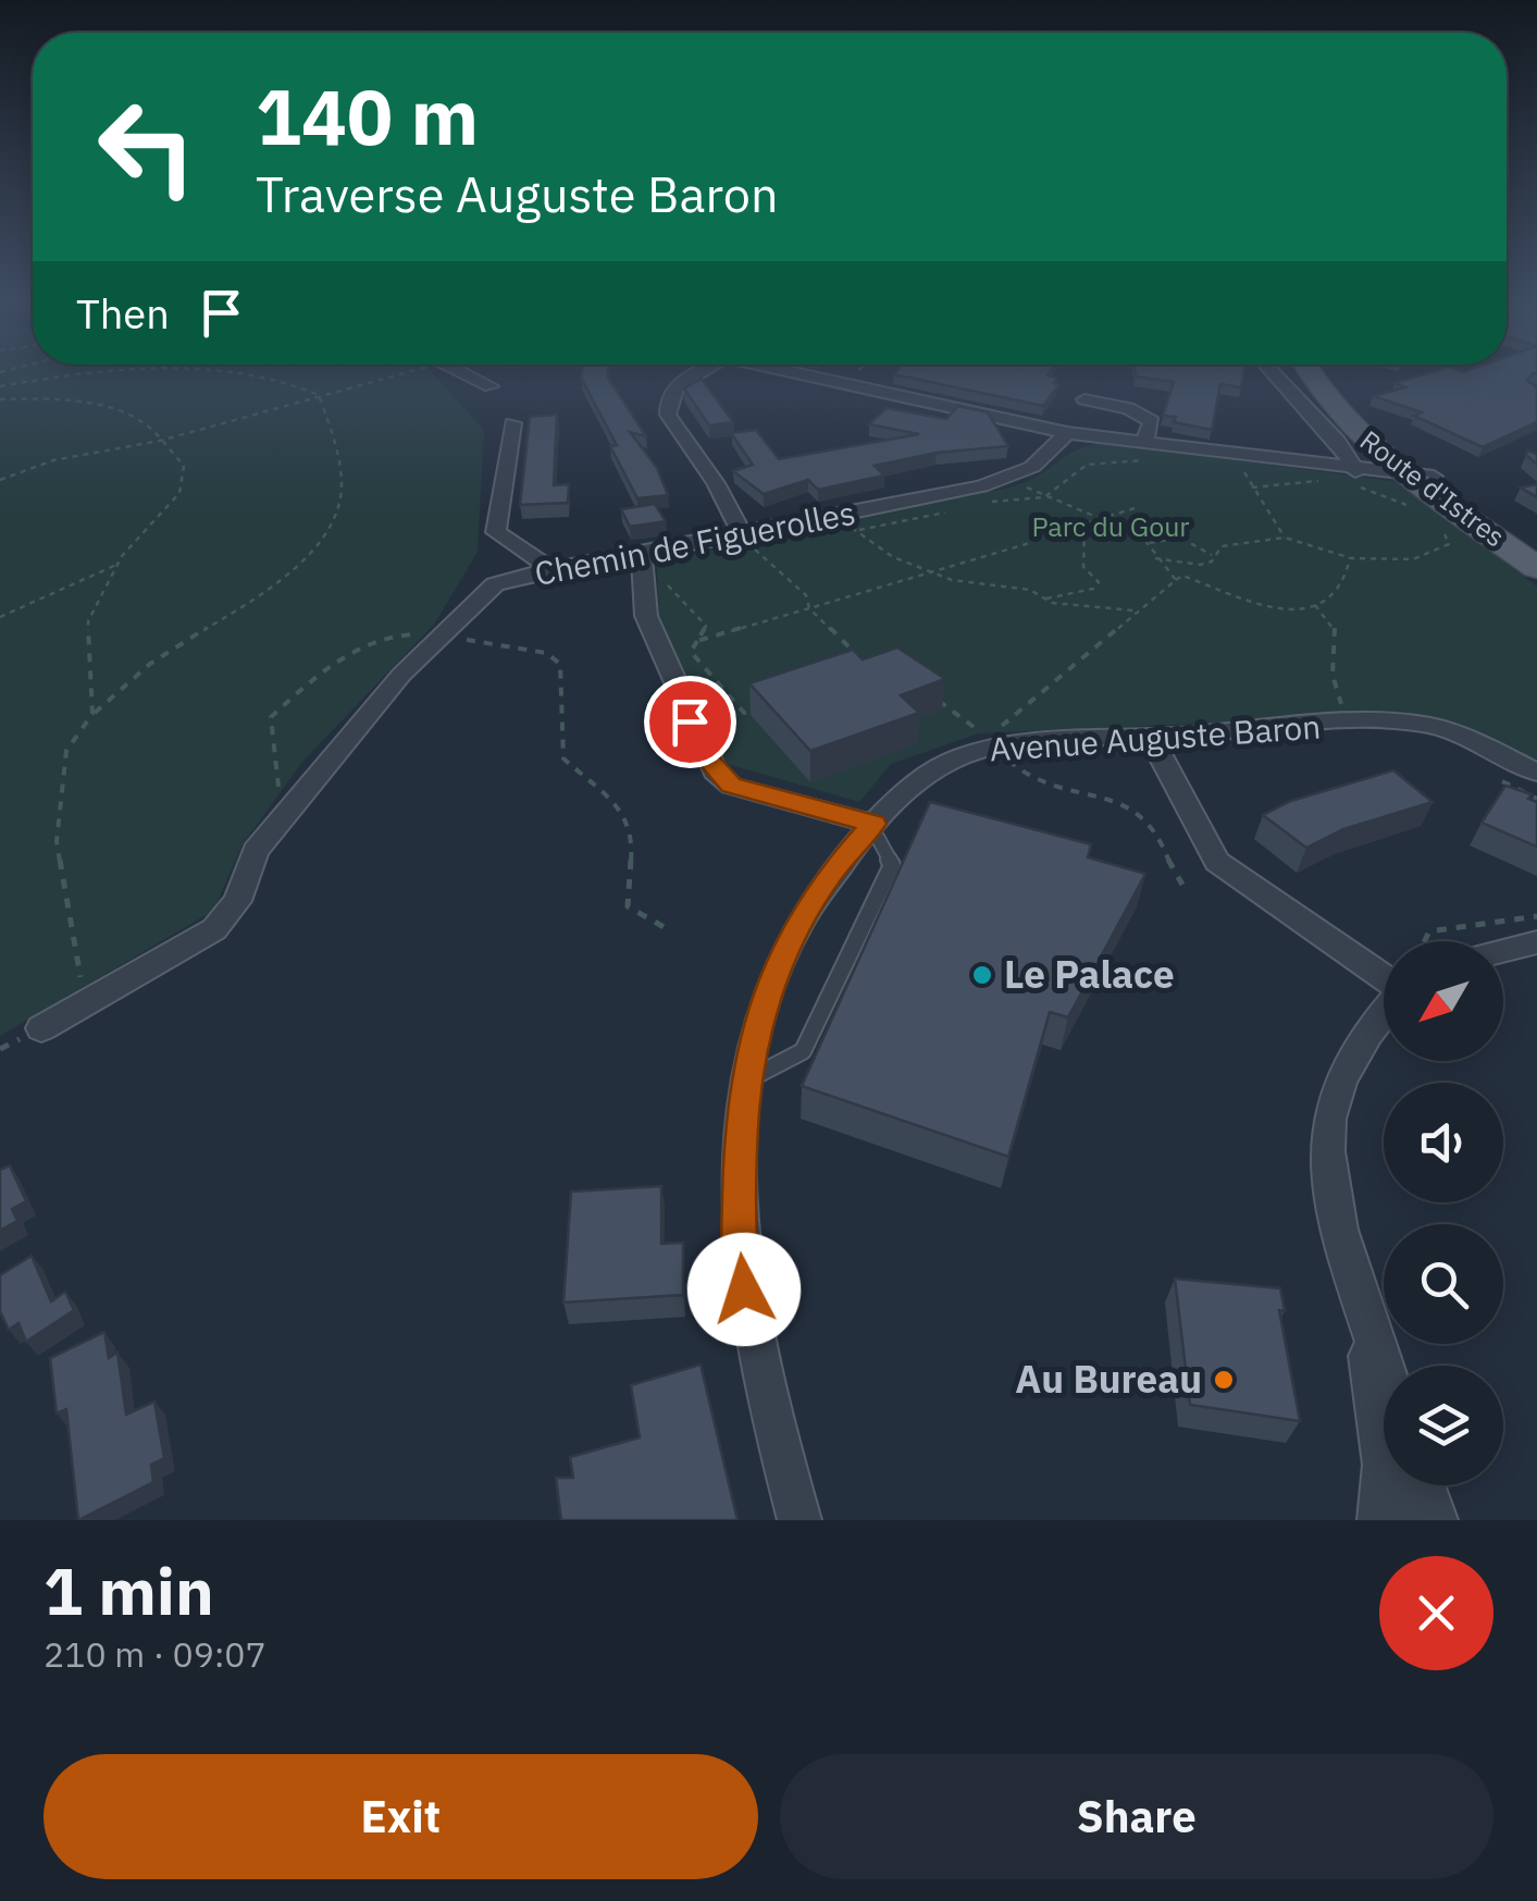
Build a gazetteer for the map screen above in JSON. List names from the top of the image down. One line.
{"streets":{"main road":["Route d'Istres"],"street":["Chemin de Figuerolles","Avenue Auguste Baron"]},"parks":["Parc du Gour"],"places":["Le Palace","Au Bureau"],"north":"bottom left","page":{"turn":["140 m","Traverse Auguste Baron"],"then":"Then","heading":["1 min","210 m · 09:07"],"buttons":["Exit","Share"]}}
